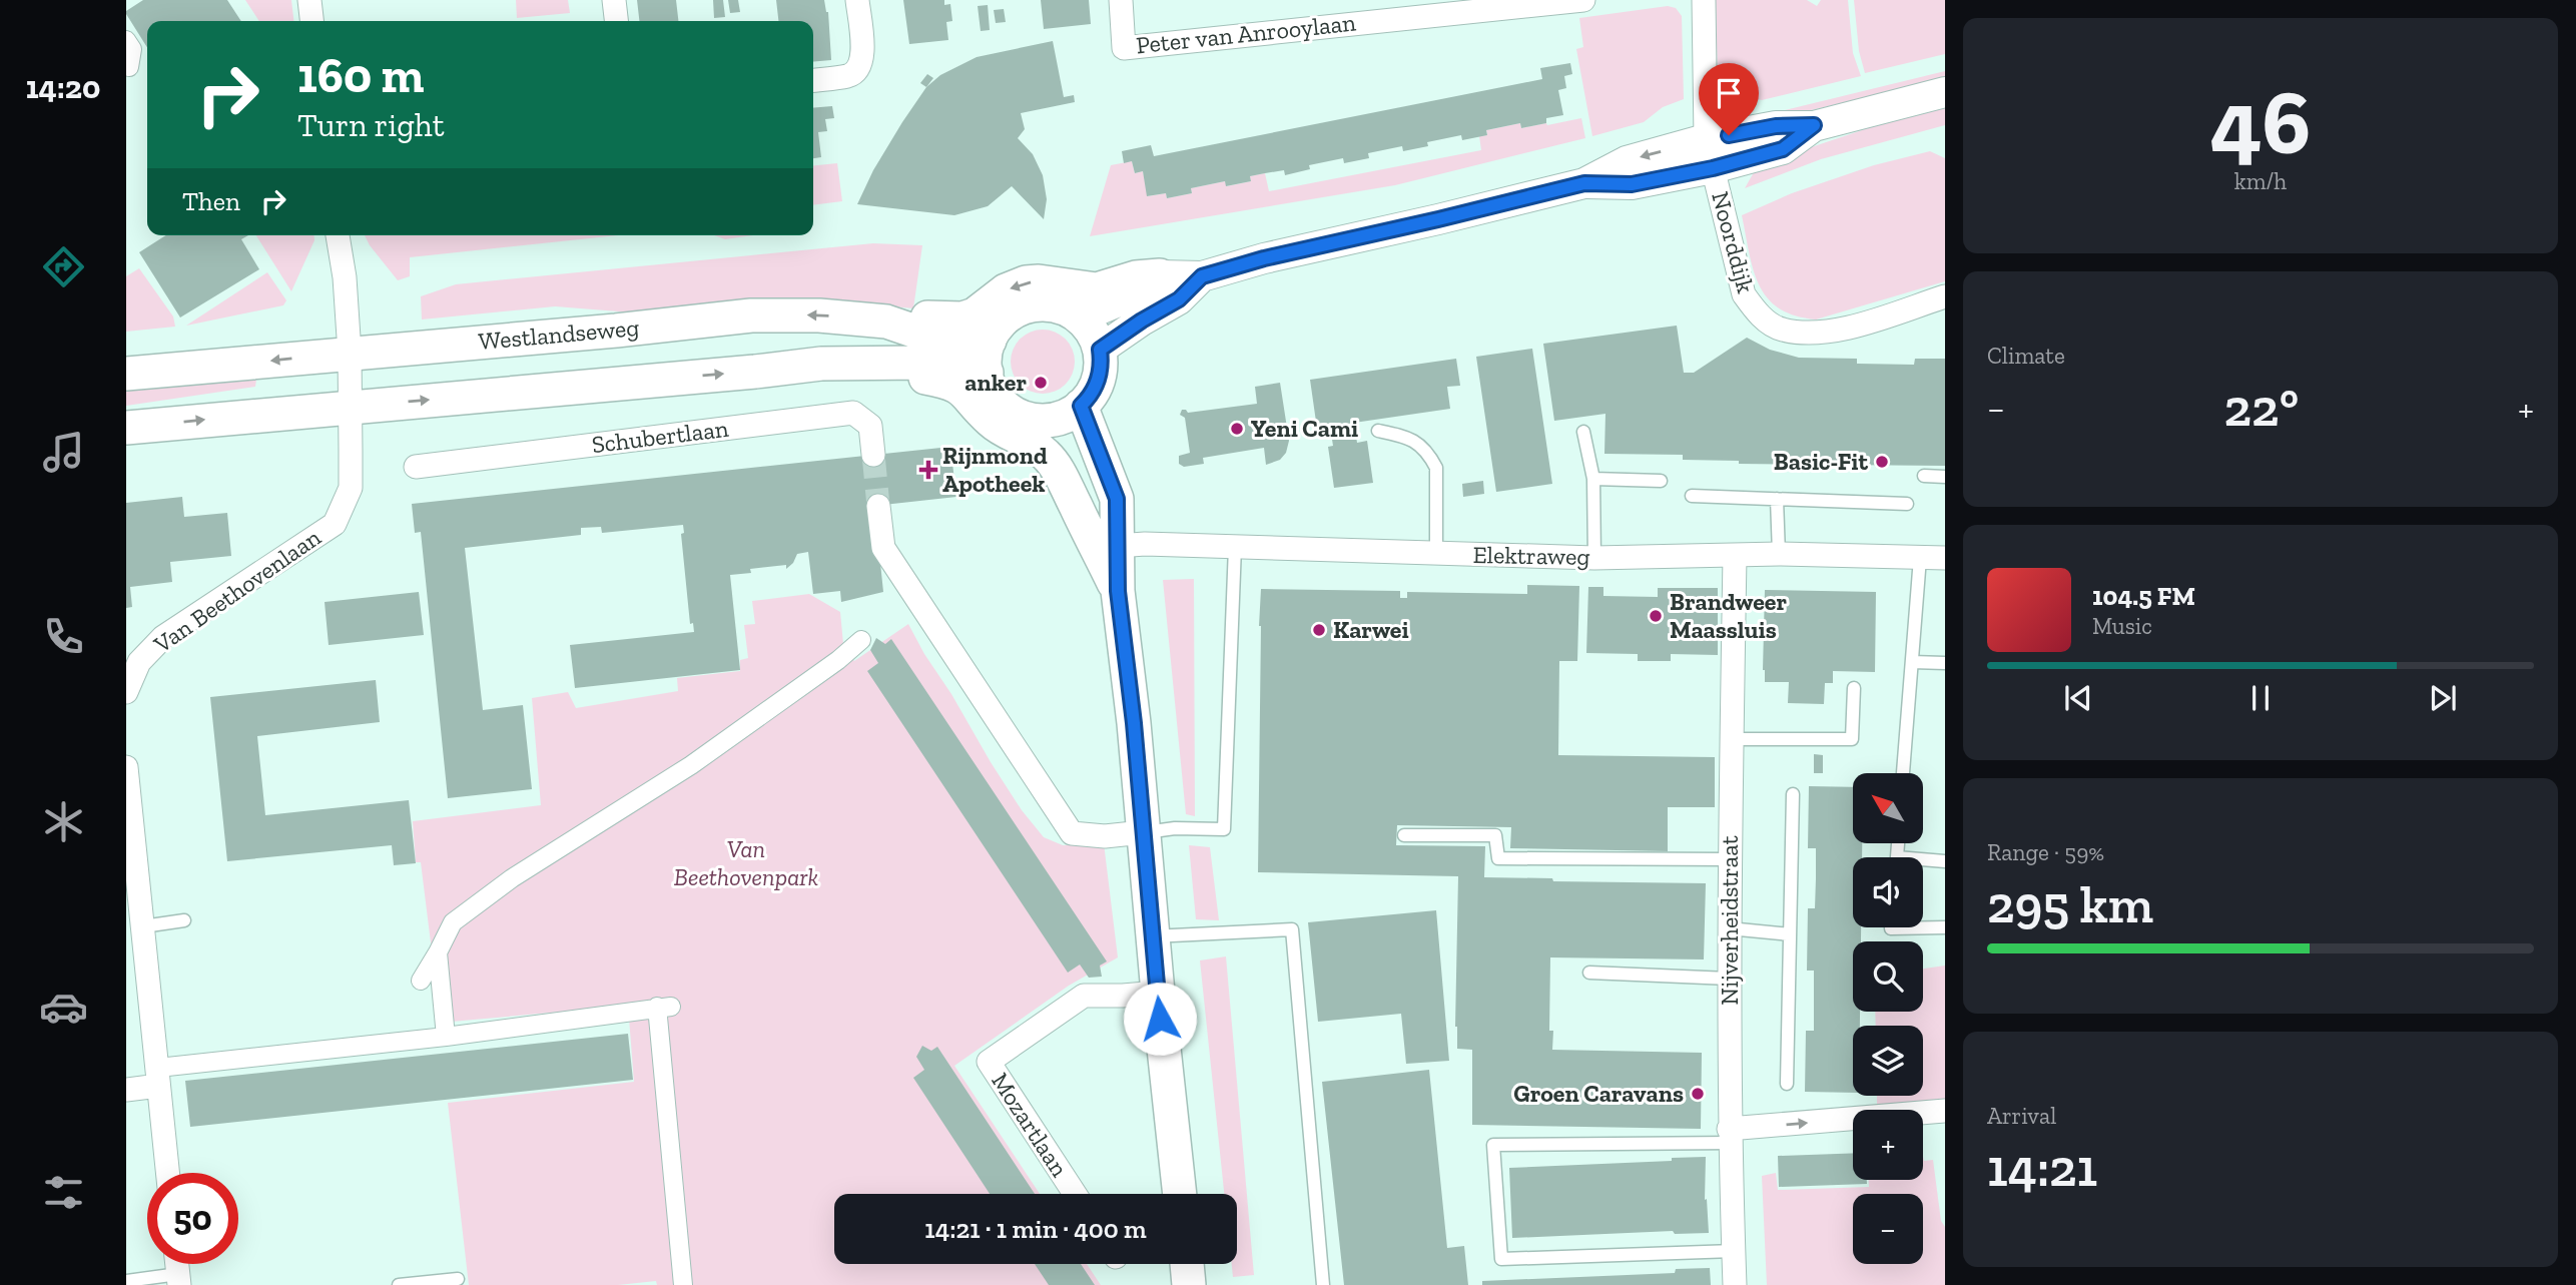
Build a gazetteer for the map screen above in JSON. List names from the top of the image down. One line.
{"streets":{"main road":["Westlandseweg"],"street":["Peter van Anrooylaan","Noorddijk","Schubertlaan","Elektraweg","Van Beethovenlaan","Nijverheidstraat","Mozartlaan"]},"crossings":[["Westlandseweg","Van Beethovenlaan"],["Elektraweg","Nijverheidstraat"]],"parks":["Van Beethovenpark"],"places":{"other":["anker","Yeni Cami","Basic-Fit","Brandweer Maassluis","Karwei","Groen Caravans"],"health":["Rijnmond Apotheek"]},"north":"top left","page":{"tabs":"14:20","tile":[["46","km/h"],"Climate",["Range · 59%","295 km"],["Arrival","14:21"]],"turn":["160 m","Turn right"],"then":"Then","heat":["−","22°","+"],"song":["104.5 FM","Music"],"map_buttons":["+","−"],"limit":"50","trip":"14:21 · 1 min · 400 m"}}
